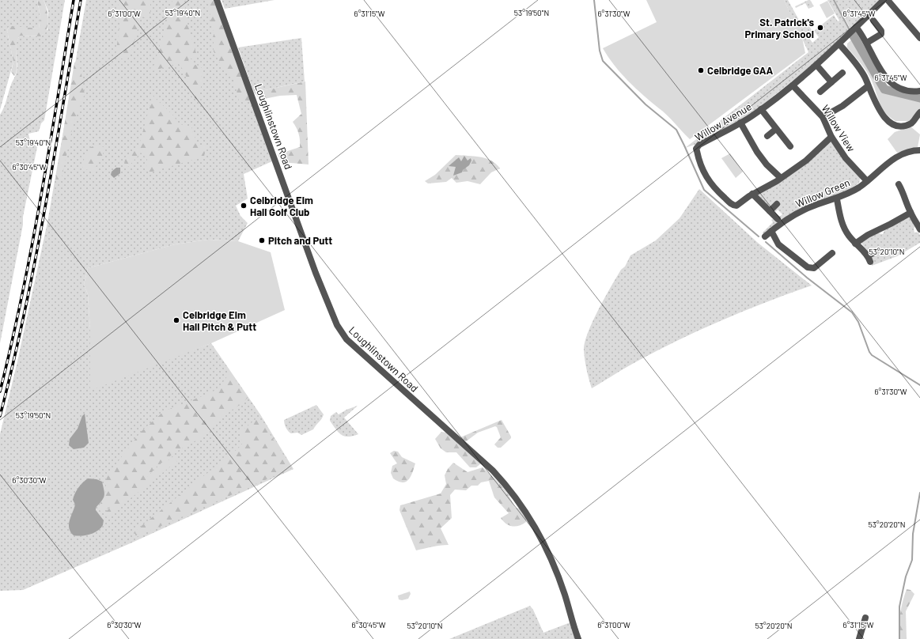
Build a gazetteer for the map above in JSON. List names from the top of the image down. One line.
{"streets":{"street":["Willow Avenue","Loughlinstown Road","Willow View","Willow Green"]},"crossings":[["Willow Avenue","Willow View"],["Willow View","Willow Green"]],"places":["St. Patrick's Primary School","Celbridge GAA","Celbridge Elm Hall Golf Club","Pitch and Putt","Celbridge Elm Hall Pitch & Putt"],"coordinates":["53°19'40\"N","53°19'50\"N","6°31'00\"W","6°31'15\"W","6°31'30\"W","6°31'45\"W","6°30'45\"W","53°20'10\"N","6°30'30\"W","53°20'20\"N"]}
